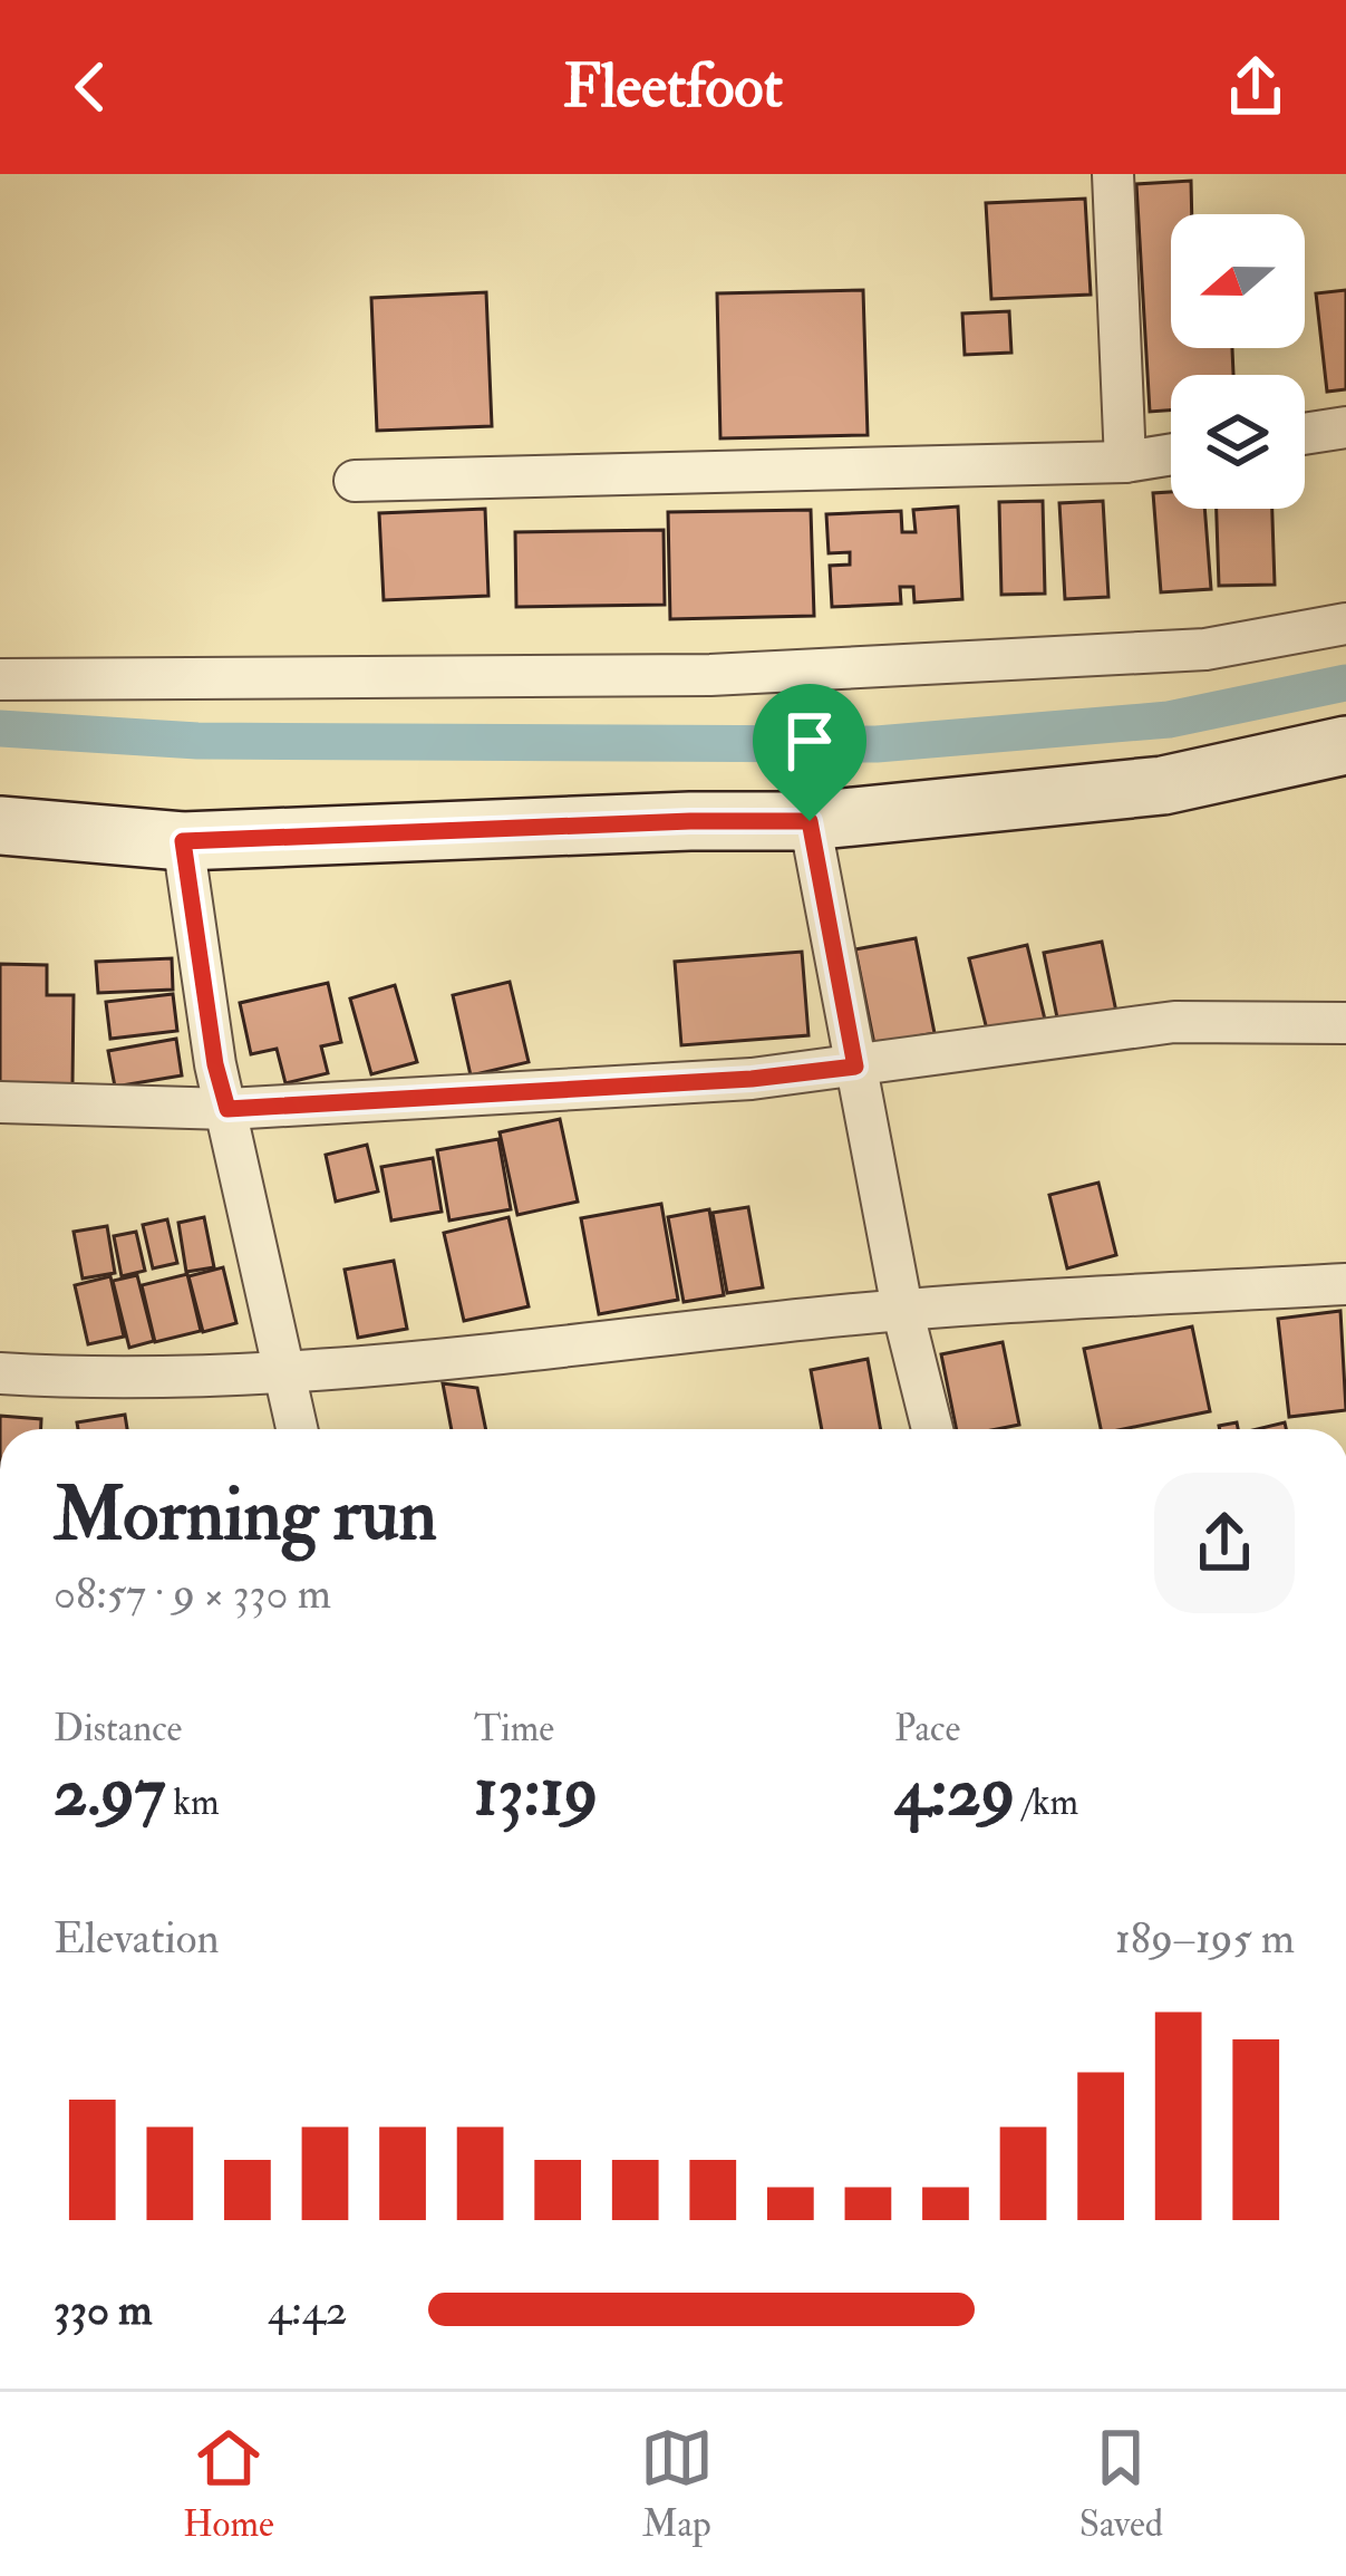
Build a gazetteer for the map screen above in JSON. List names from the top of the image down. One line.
{"north":"left","page":{"header":"Fleetfoot","heading":["Morning run","08:57 · 9 × 330 m"],"stats":[["Distance","2.97 km"],["Time","13:19"],["Pace","4:29 /km"]],"chart":["Elevation","189–195 m"],"list":[{"name":"330 m","note":"4:42"}],"tabs":["Home","Map","Saved"]}}
